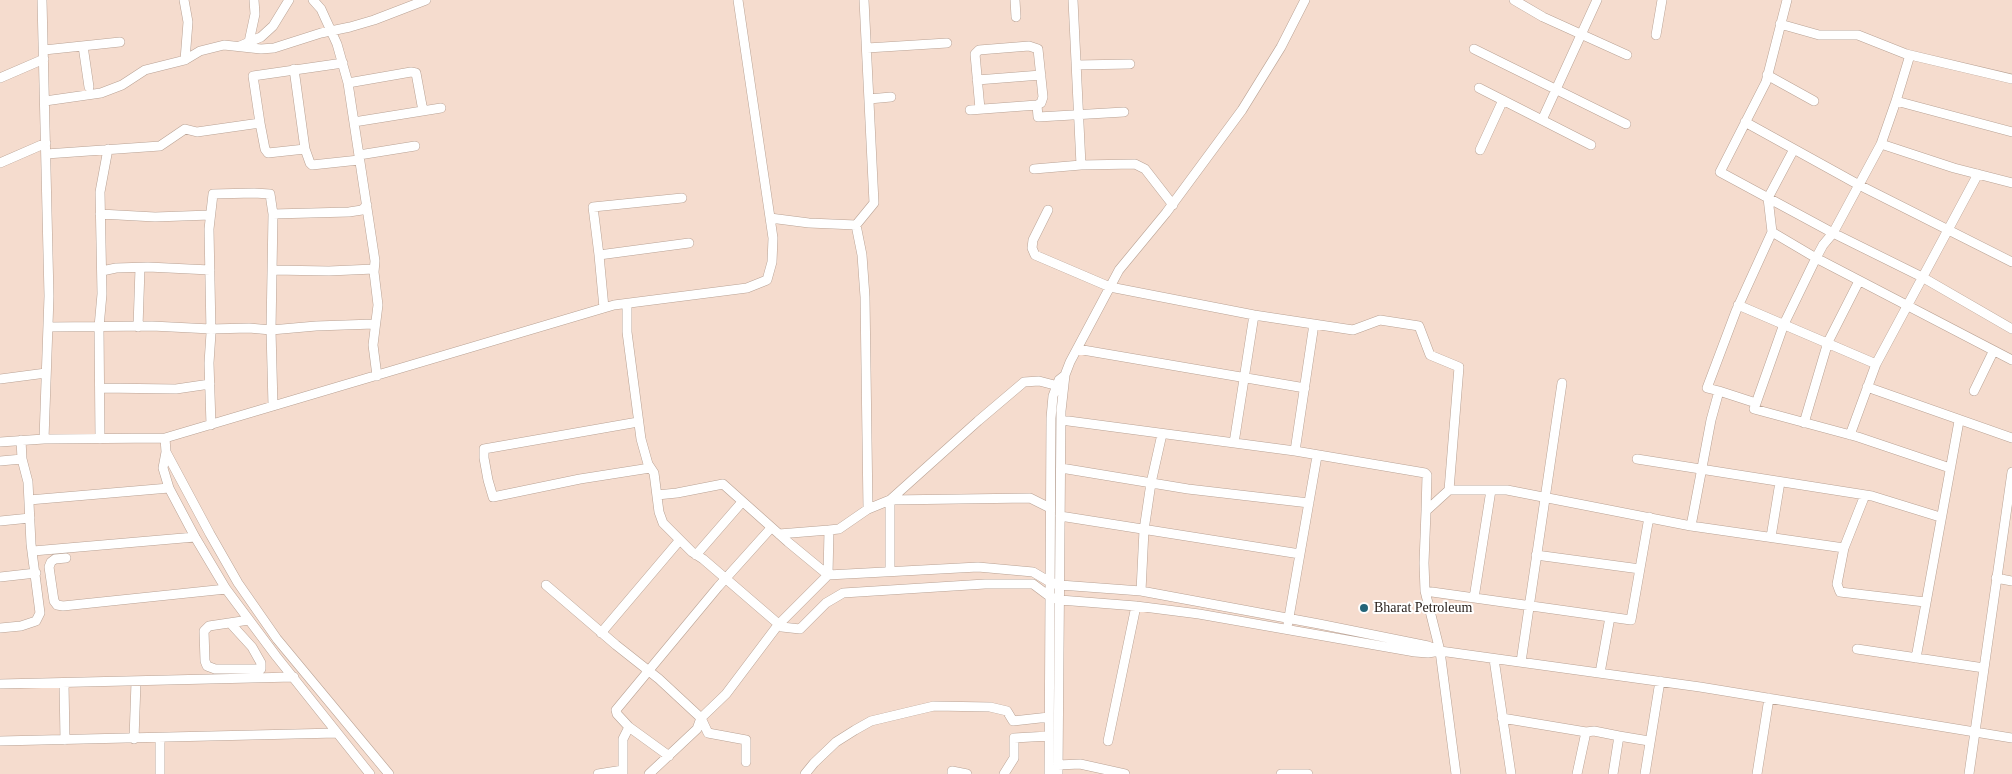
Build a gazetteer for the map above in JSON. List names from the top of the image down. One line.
{"places":["Bharat Petroleum"]}
